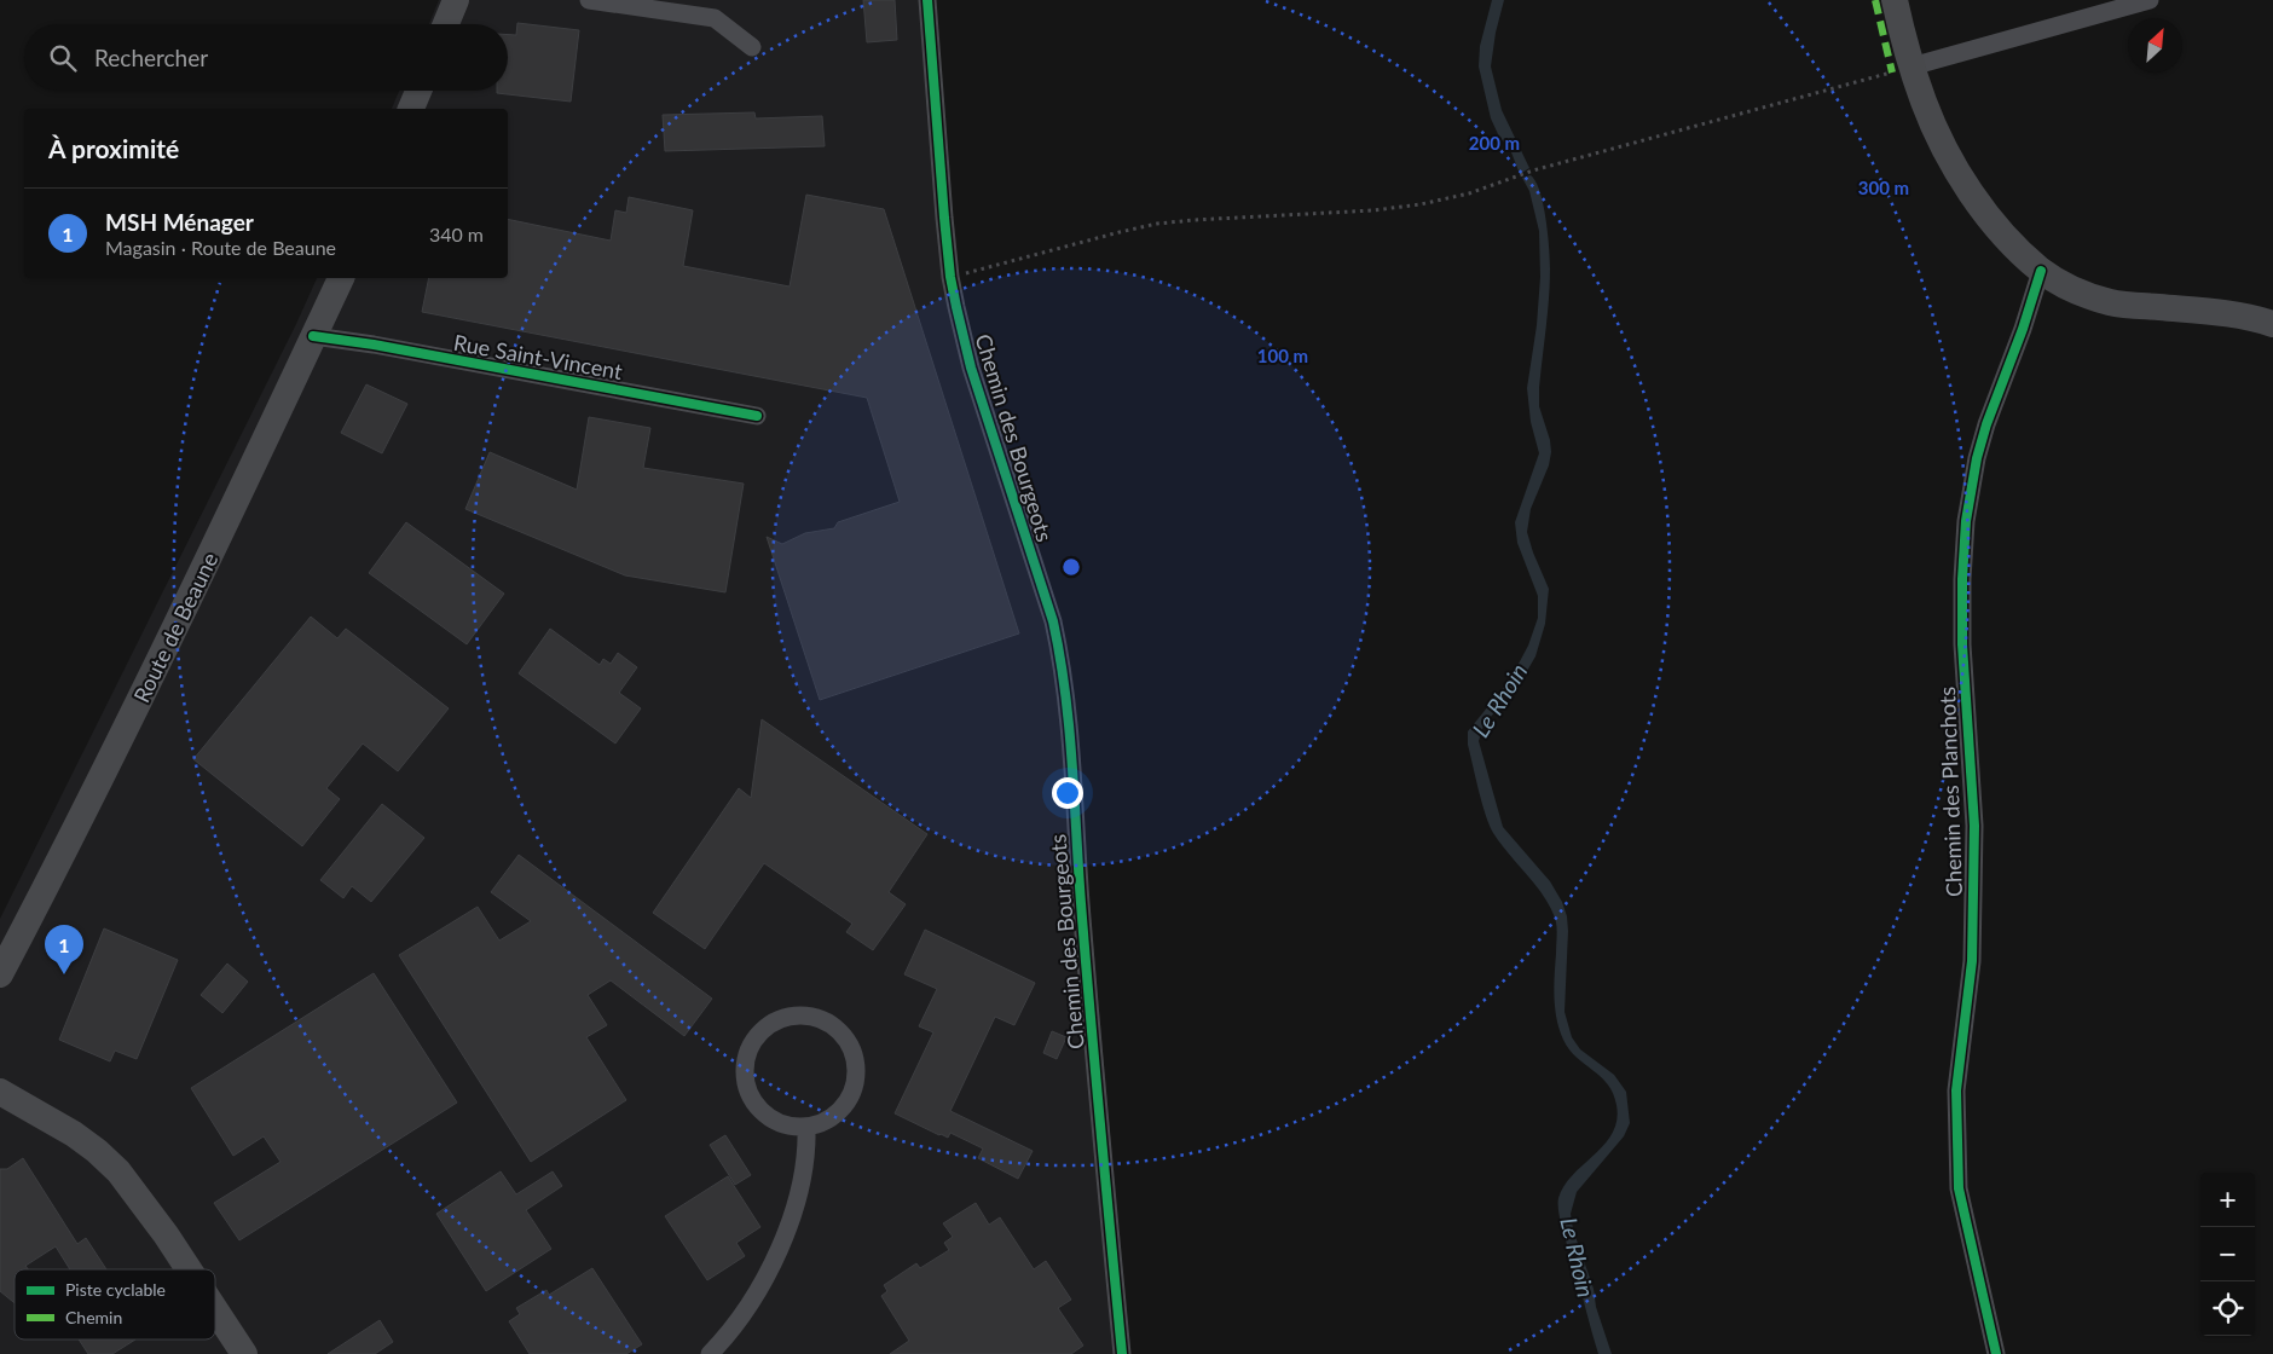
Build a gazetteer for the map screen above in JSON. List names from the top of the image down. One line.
{"streets":{"main road":["Route de Beaune"],"street":["Rue Saint-Vincent","Chemin des Bourgeots","Chemin des Planchots"]},"crossings":[["Rue Saint-Vincent","Route de Beaune"]],"water":["Le Rhoin"],"legend":["Piste cyclable","Chemin"],"north":"top right","page":{"search":"Rechercher","heading":"À proximité","list":[{"mark":"1","name":"MSH Ménager","note":"Magasin · Route de Beaune","value":"340 m"}],"pins":"1","map_buttons":["+","−"]},"rings":["200 m","300 m","100 m"]}
